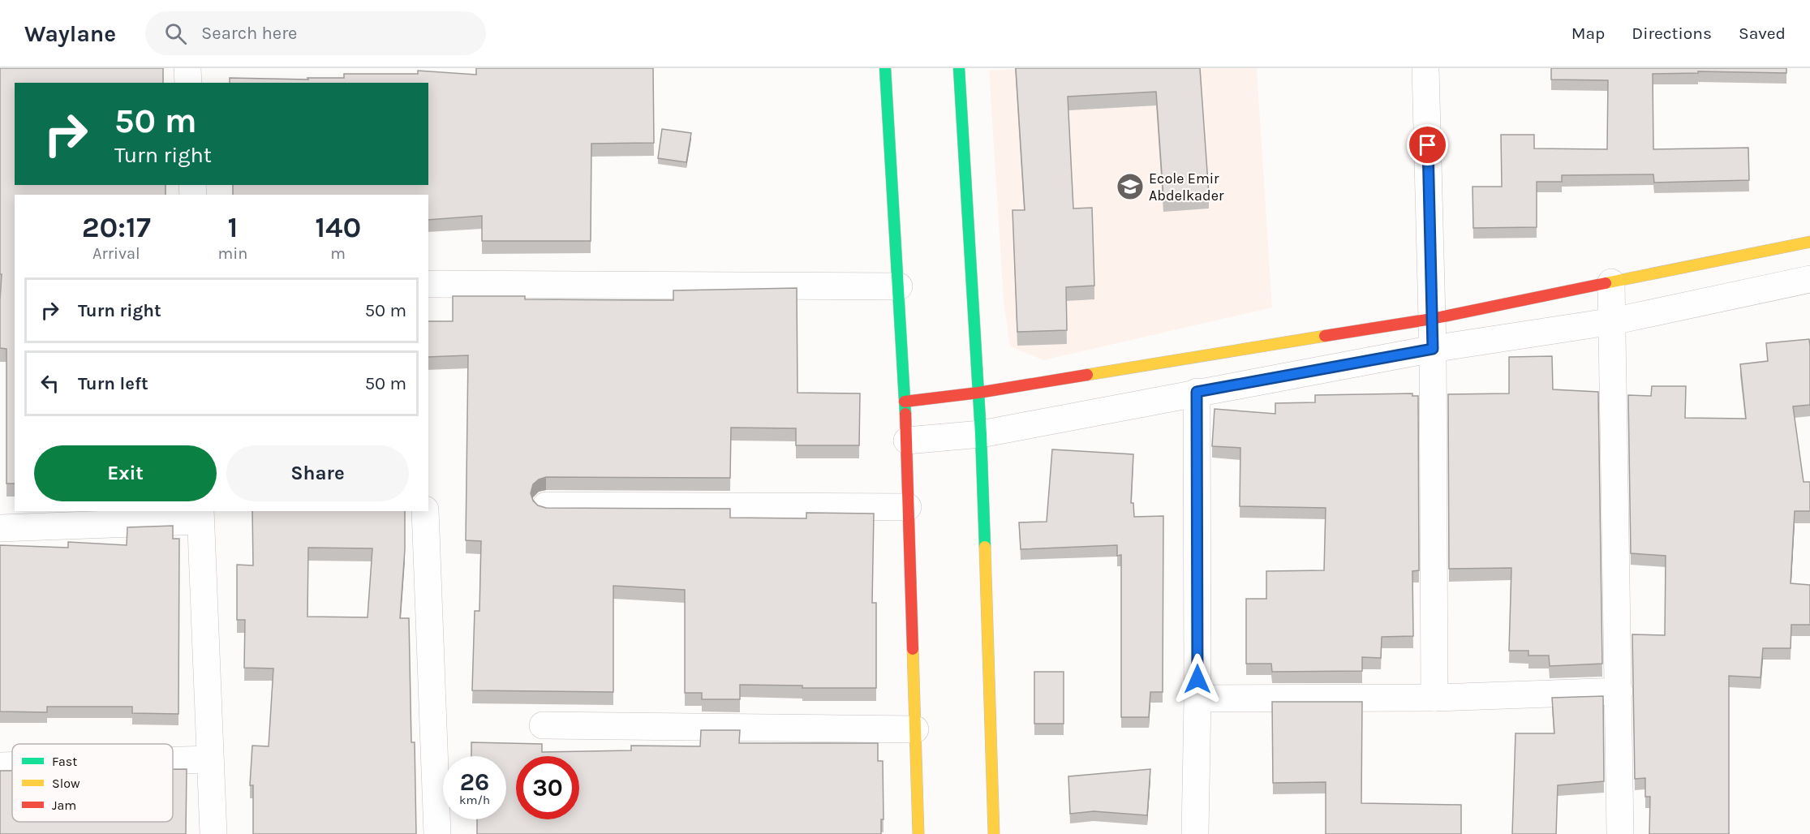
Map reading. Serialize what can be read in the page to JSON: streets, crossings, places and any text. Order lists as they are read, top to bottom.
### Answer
{
  "places": {
    "school or university": ["Ecole Emir Abdelkader"]
  },
  "legend": ["Fast", "Slow", "Jam"],
  "page": {
    "header": "Waylane",
    "search": "Search here",
    "nav": ["Map", "Directions", "Saved"],
    "turn": ["50 m", "Turn right"],
    "eta": [
      "20:17",
      "Arrival",
      "1",
      "min",
      "140",
      "m"
    ],
    "list": [
      {
        "name": "Turn right",
        "value": "50 m"
      },
      {
        "name": "Turn left",
        "value": "50 m"
      }
    ],
    "buttons": ["Exit", "Share"],
    "speed": "26 km/h",
    "limit": "30"
  }
}
